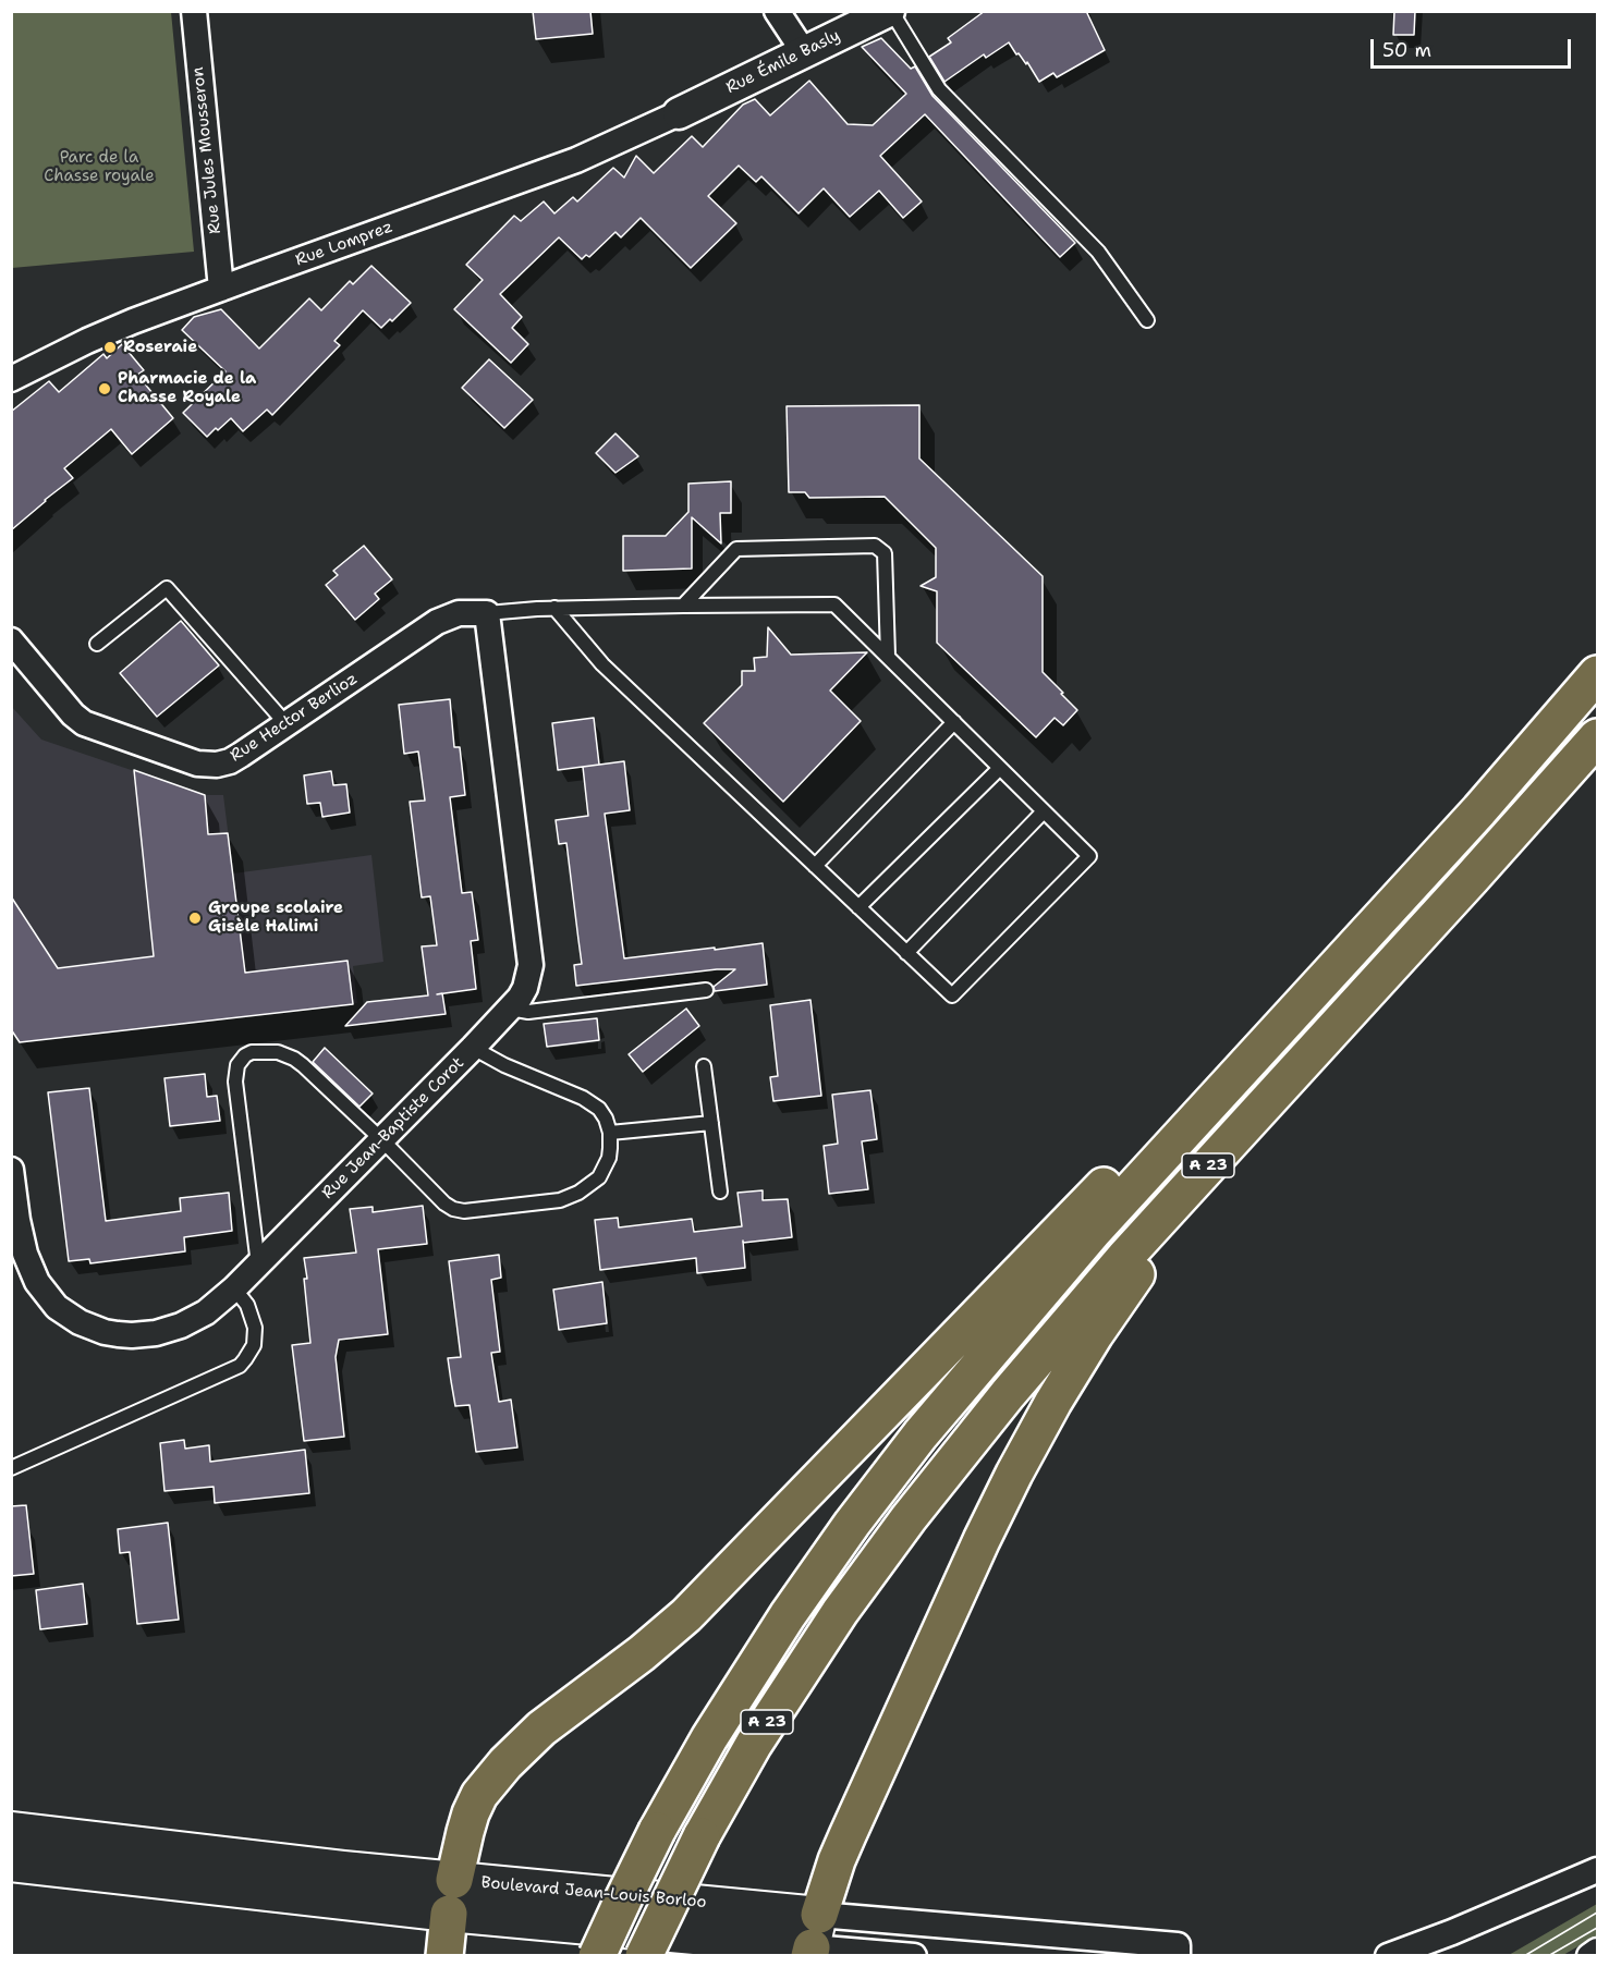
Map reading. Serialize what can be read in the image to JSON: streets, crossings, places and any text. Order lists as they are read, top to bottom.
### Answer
{
  "streets": {
    "highway": ["A 23"],
    "main road": ["Boulevard Jean-Louis Borloo"],
    "street": [
      "Rue Émile Basly",
      "Rue Jules Mousseron",
      "Rue Lomprez",
      "Rue Hector Berlioz",
      "Rue Jean-Baptiste Corot"
    ]
  },
  "crossings": [
    ["Rue Émile Basly", "Rue Lomprez"],
    ["Rue Jules Mousseron", "Rue Lomprez"],
    ["Rue Hector Berlioz", "Rue Jean-Baptiste Corot"]
  ],
  "parks": ["Parc de la Chasse royale"],
  "places": ["Roseraie", "Pharmacie de la Chasse Royale", "Groupe scolaire Gisèle Halimi"],
  "scale_bar": "50 m"
}
